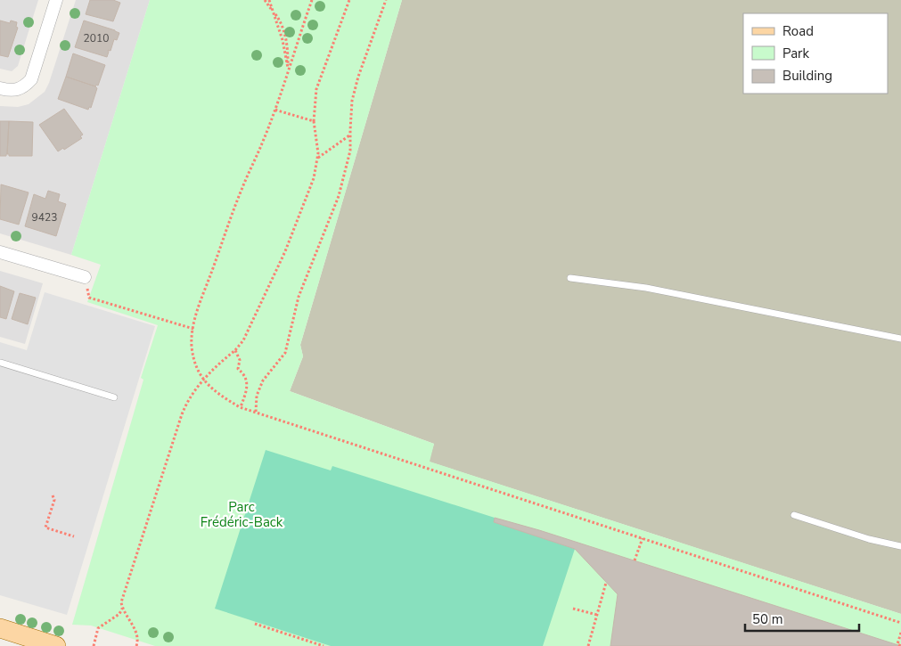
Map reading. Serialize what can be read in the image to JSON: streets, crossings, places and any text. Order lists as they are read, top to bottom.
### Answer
{
  "parks": ["Parc Frédéric-Back"],
  "house_numbers": ["2010", "9423"],
  "legend": ["Road", "Park", "Building"],
  "scale_bar": "50 m"
}
